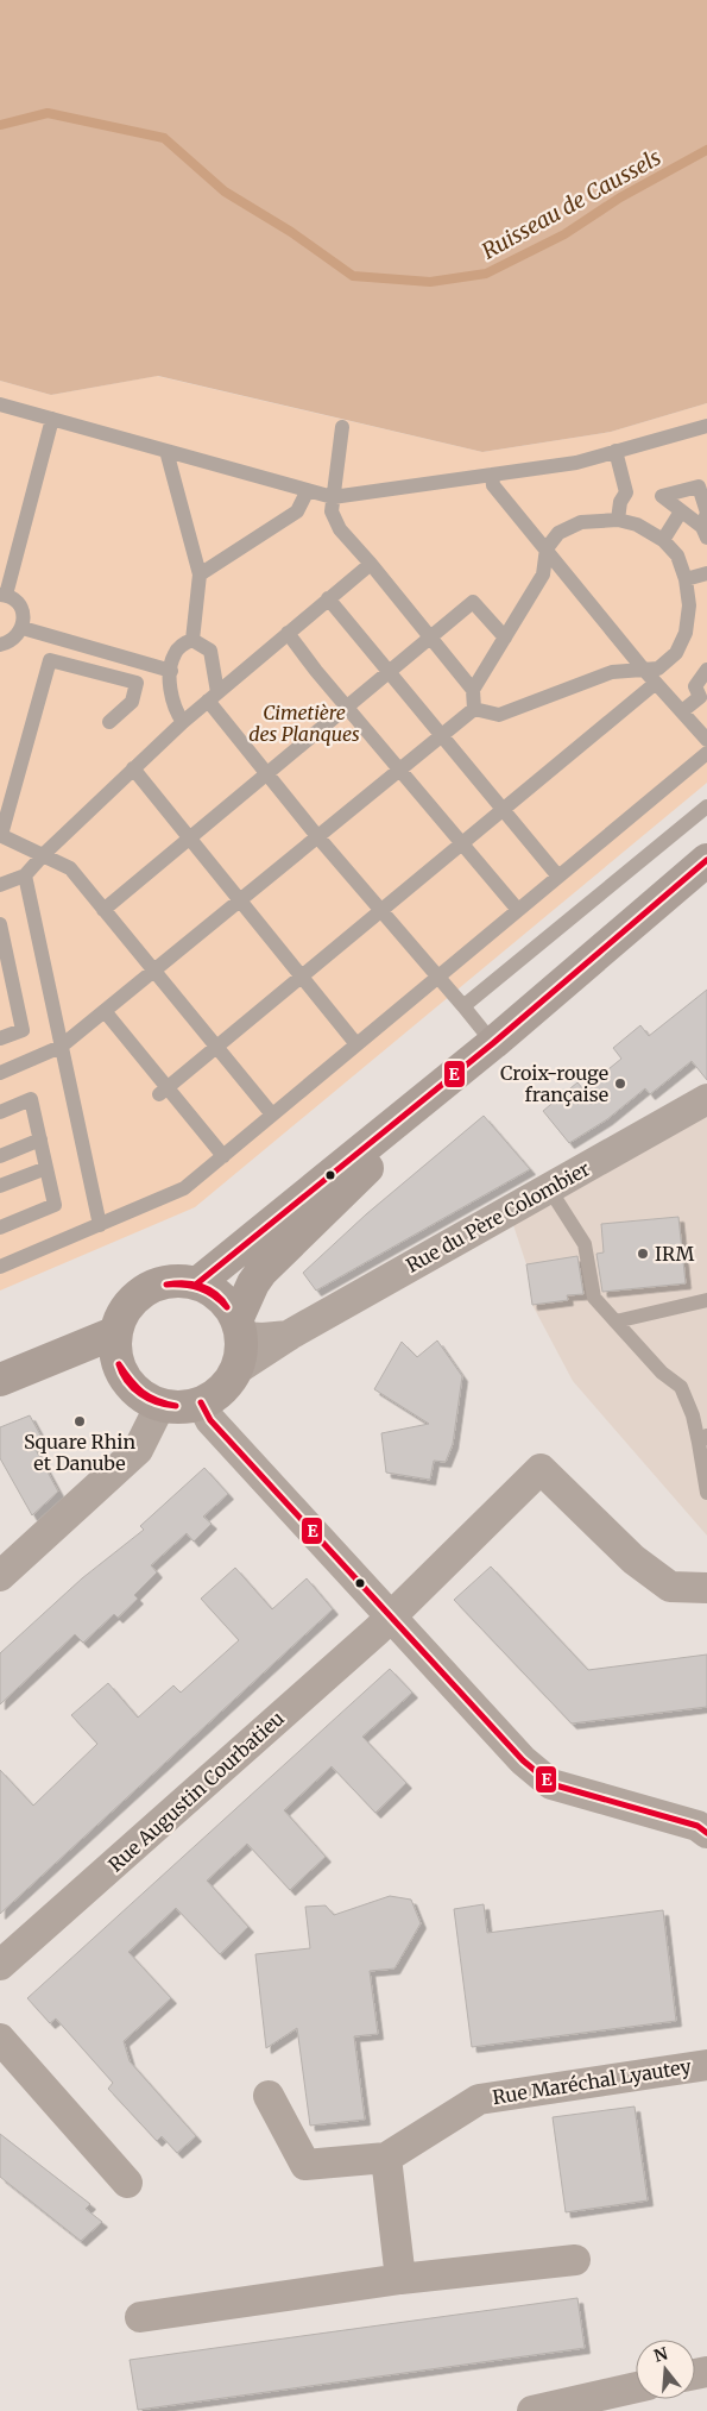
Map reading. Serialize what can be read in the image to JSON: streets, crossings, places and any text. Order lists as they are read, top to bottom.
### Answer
{
  "streets": {
    "street": ["Rue du Père Colombier", "Rue Augustin Courbatieu", "Rue Maréchal Lyautey"]
  },
  "water": ["Ruisseau de Caussels"],
  "parks": ["Cimetière des Planques"],
  "places": ["Croix-rouge française", "IRM", "Square Rhin et Danube"],
  "lines": ["transit line E"],
  "north": "top"
}
